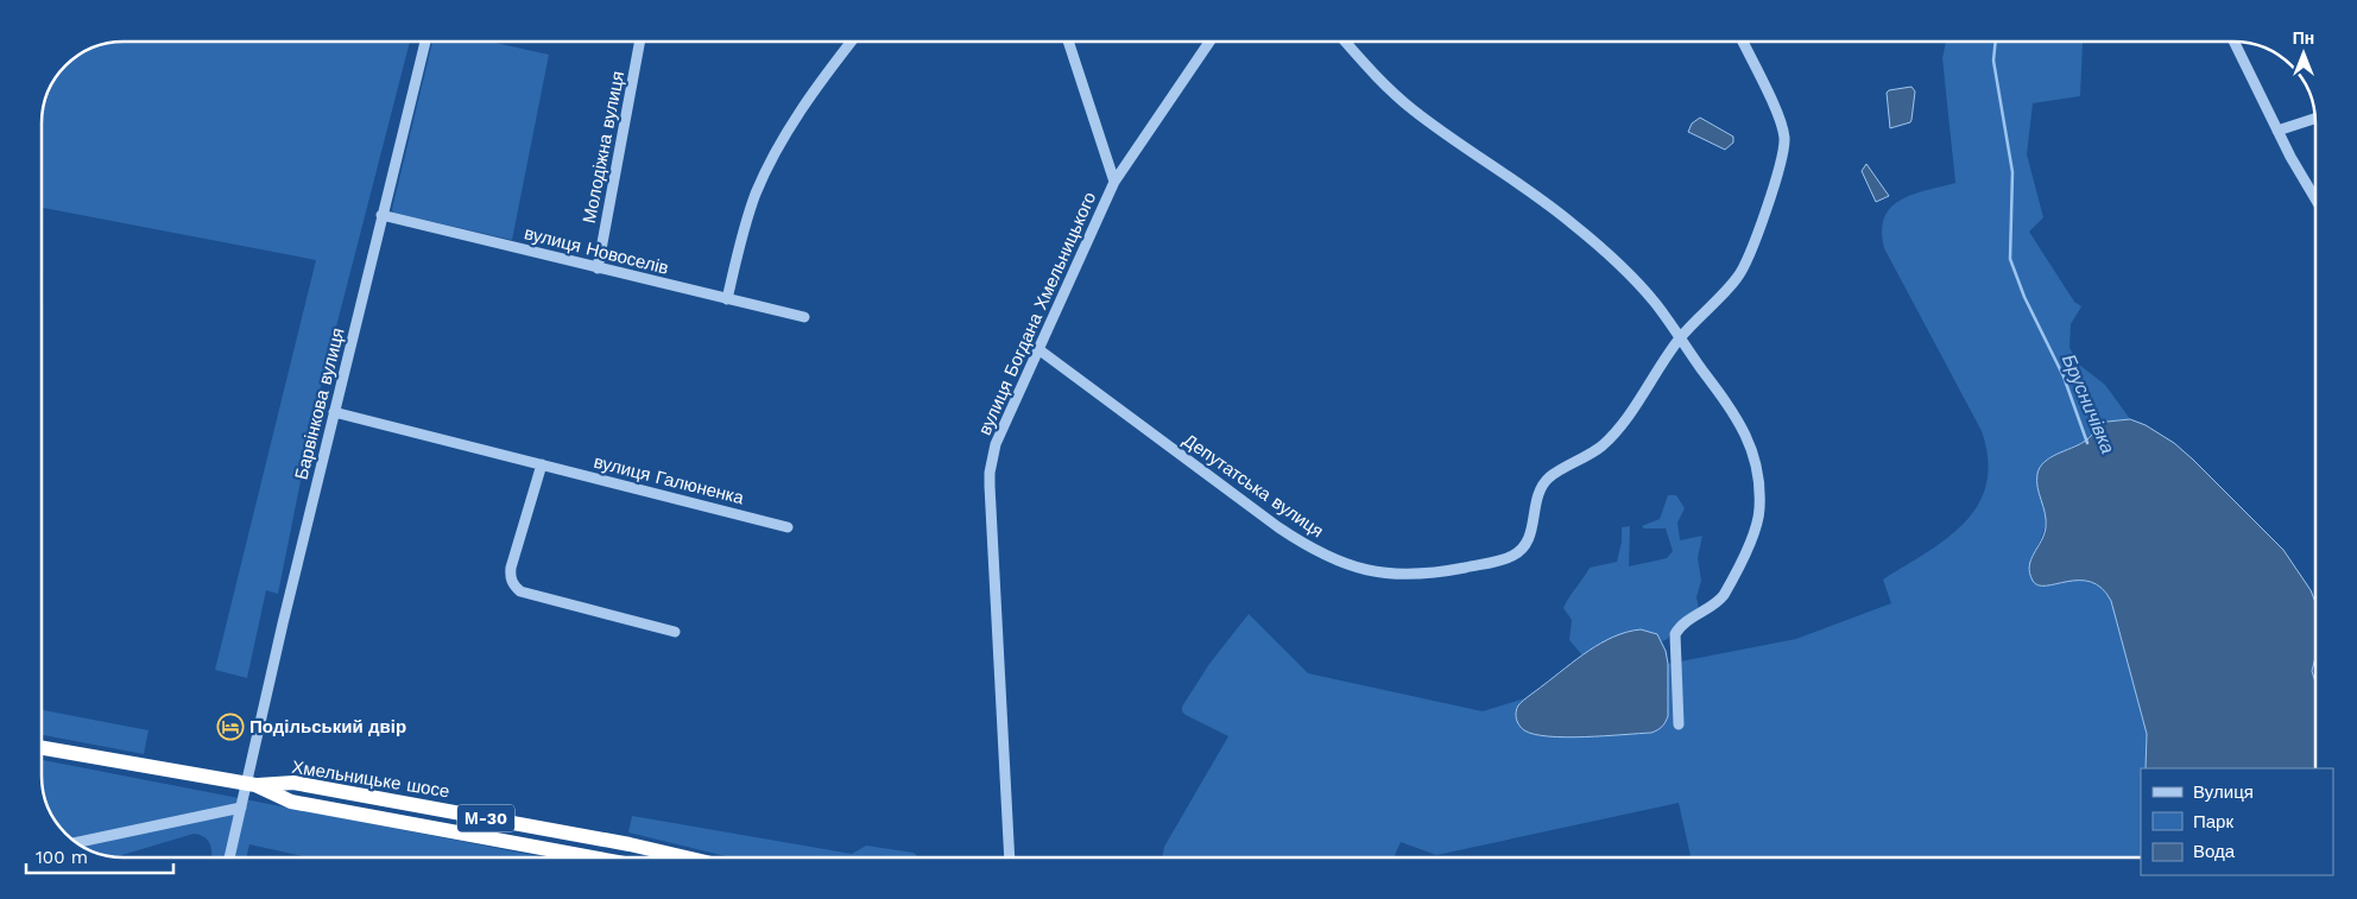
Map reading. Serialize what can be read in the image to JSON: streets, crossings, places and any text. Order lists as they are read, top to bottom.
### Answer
{
  "streets": {
    "highway": ["Хмельницьке шосе", "М-30"],
    "street": [
      "Молодіжна вулиця",
      "вулиця Новоселів",
      "вулиця Богдана Хмельницького",
      "Барвінкова вулиця",
      "вулиця Галюненка",
      "Депутатська вулиця"
    ]
  },
  "crossings": [
    ["Молодіжна вулиця", "вулиця Новоселів"],
    ["вулиця Новоселів", "Барвінкова вулиця"],
    ["вулиця Богдана Хмельницького", "Депутатська вулиця"],
    ["Барвінкова вулиця", "вулиця Галюненка"],
    ["Барвінкова вулиця", "Хмельницьке шосе"],
    ["Барвінкова вулиця", "М-30"],
    ["Хмельницьке шосе", "М-30"]
  ],
  "water": ["Брусничівка"],
  "places": {
    "hotel": ["Подільський двір"]
  },
  "legend": ["Вулиця", "Парк", "Вода"],
  "scale_bar": "100 m",
  "north": "top"
}
